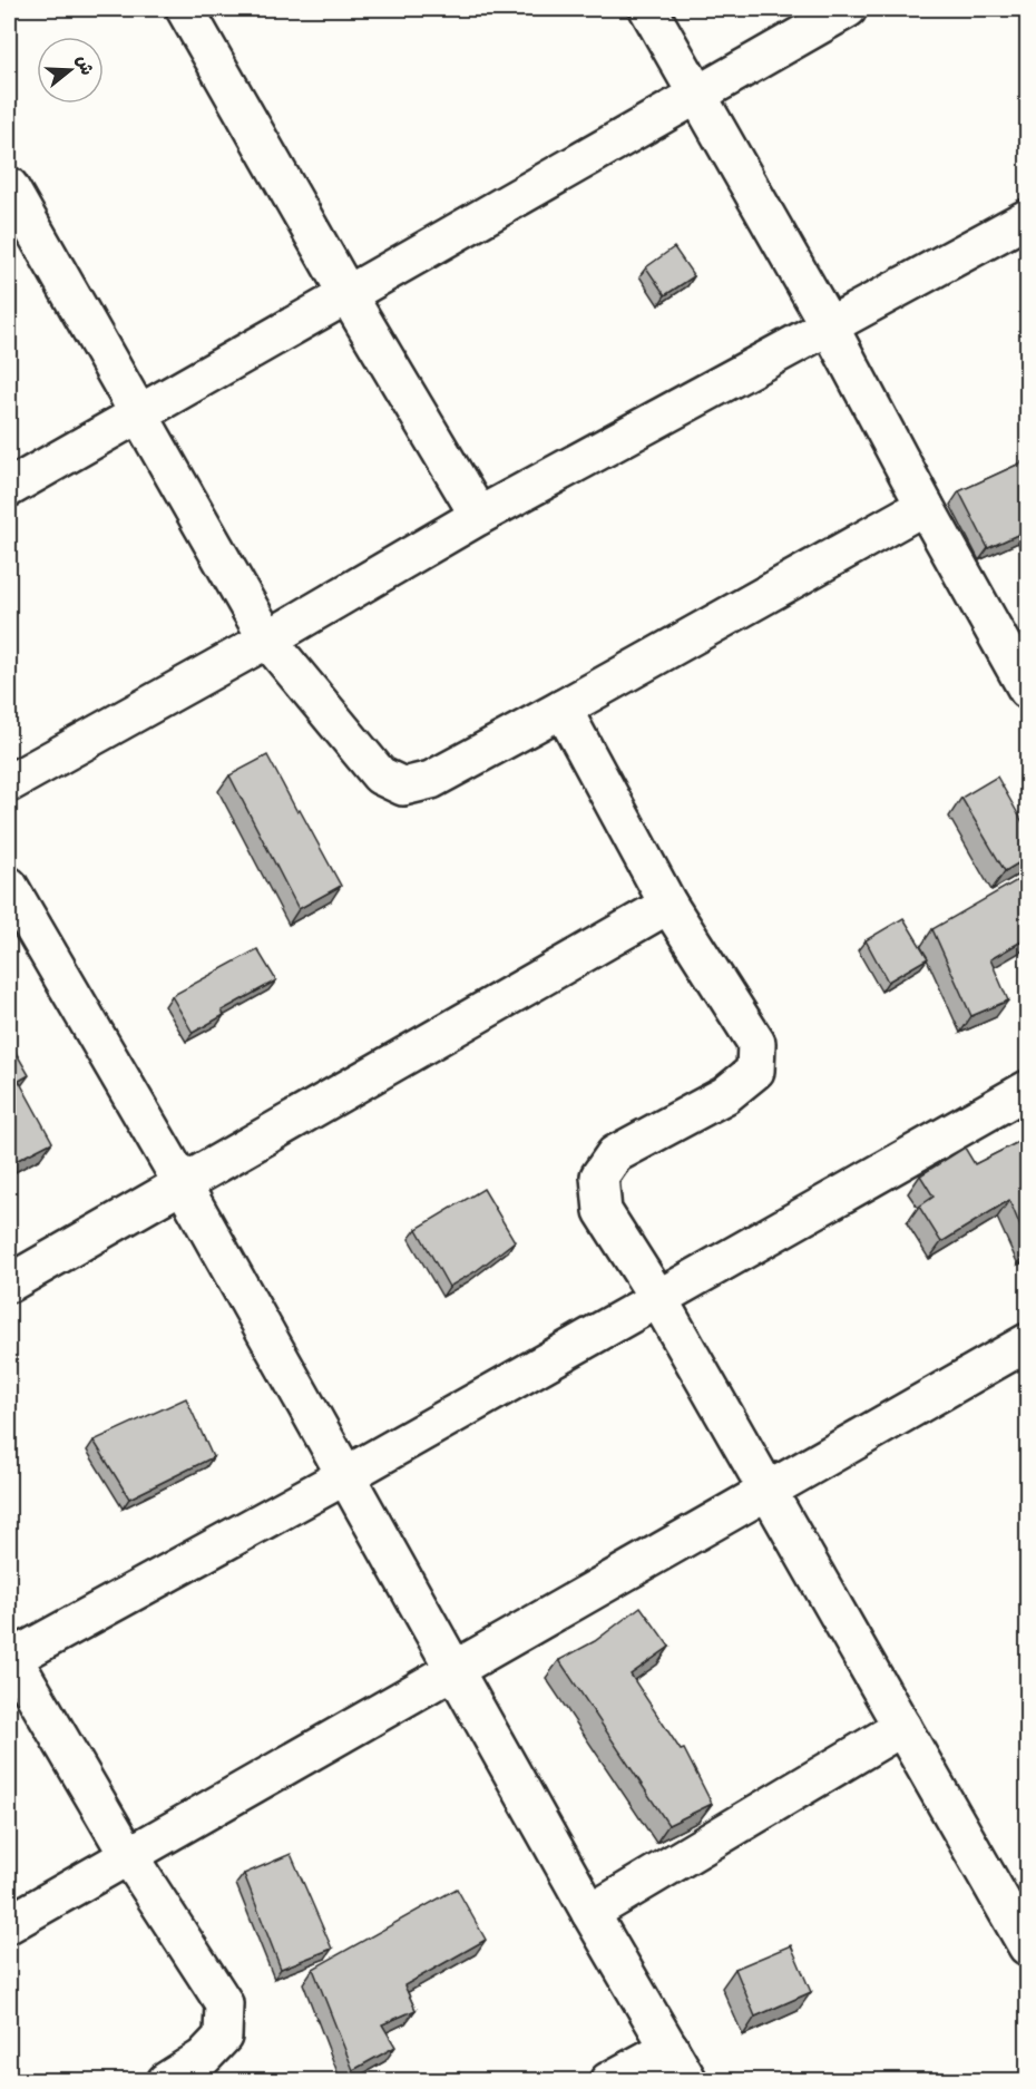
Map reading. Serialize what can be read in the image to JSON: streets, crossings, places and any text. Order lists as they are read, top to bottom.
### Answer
{
  "north": "right"
}
